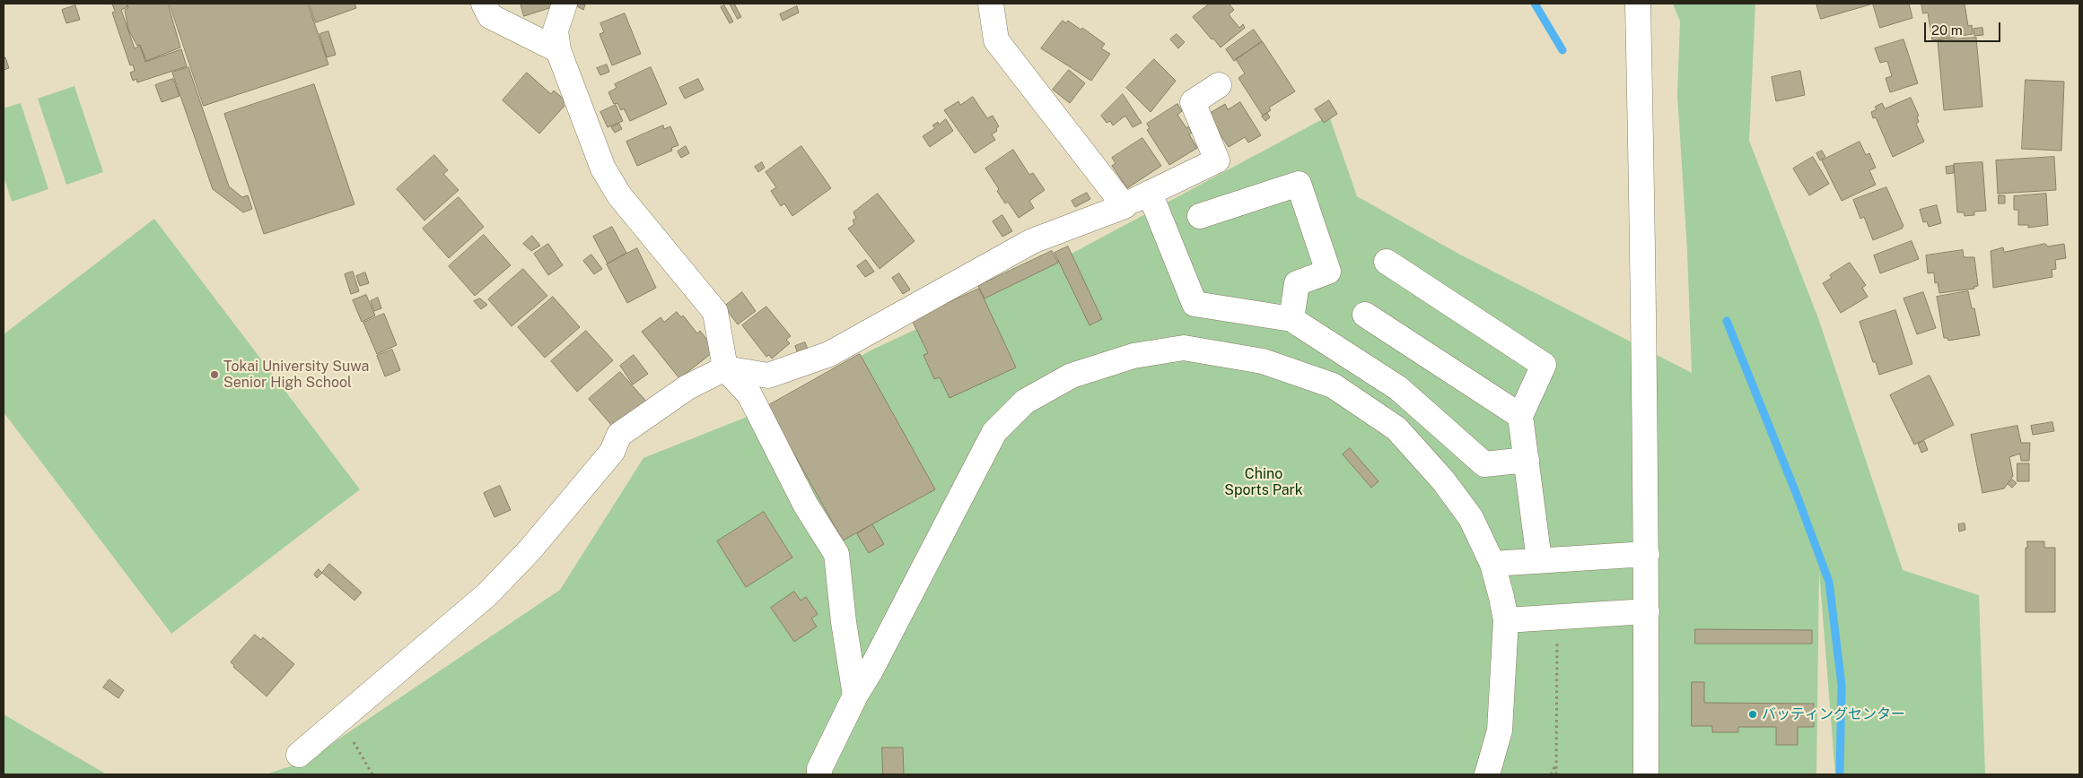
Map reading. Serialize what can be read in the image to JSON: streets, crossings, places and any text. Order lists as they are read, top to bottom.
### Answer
{
  "parks": ["Chino Sports Park"],
  "places": ["Tokai University Suwa Senior High School", "バッティングセンター"],
  "scale_bar": "20 m"
}
